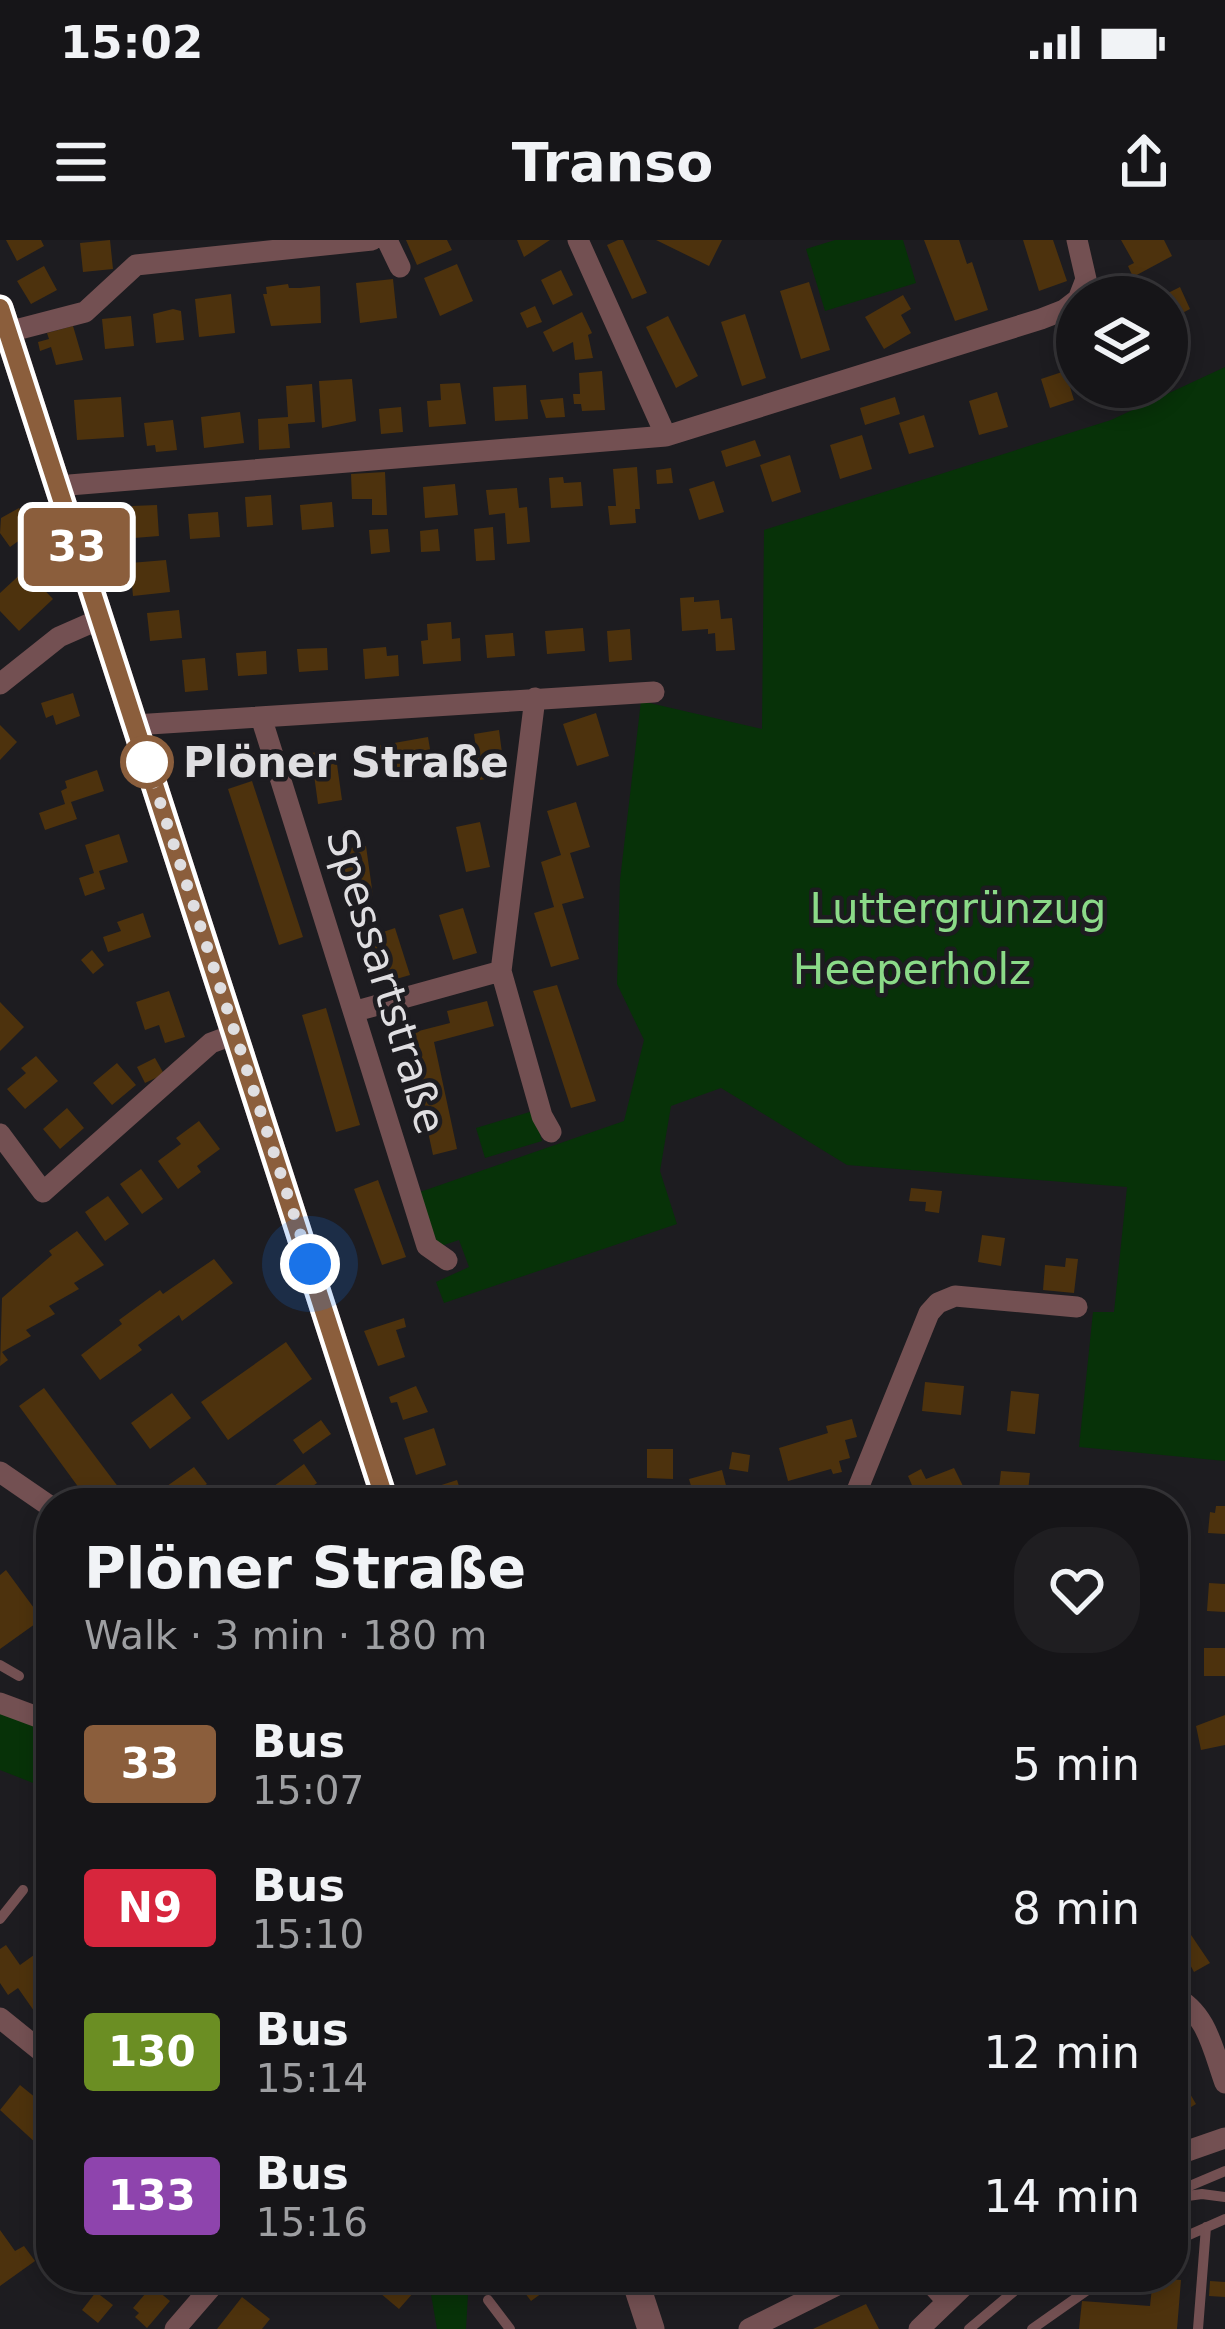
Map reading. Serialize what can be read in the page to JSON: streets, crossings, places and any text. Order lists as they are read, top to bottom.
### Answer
{
  "streets": {
    "street": ["Spessartstraße"]
  },
  "parks": ["Luttergrünzug", "Heeperholz"],
  "places": ["Plöner Straße"],
  "lines": ["bus line 33"],
  "page": {
    "status": "15:02",
    "header": "Transo",
    "on_map": "33",
    "heading": ["Plöner Straße", "Walk · 3 min · 180 m"],
    "list": [
      {
        "mark": "33",
        "name": "Bus",
        "note": "15:07",
        "value": "5 min"
      },
      {
        "mark": "N9",
        "name": "Bus",
        "note": "15:10",
        "value": "8 min"
      },
      {
        "mark": "130",
        "name": "Bus",
        "note": "15:14",
        "value": "12 min"
      },
      {
        "mark": "133",
        "name": "Bus",
        "note": "15:16",
        "value": "14 min"
      }
    ]
  }
}
